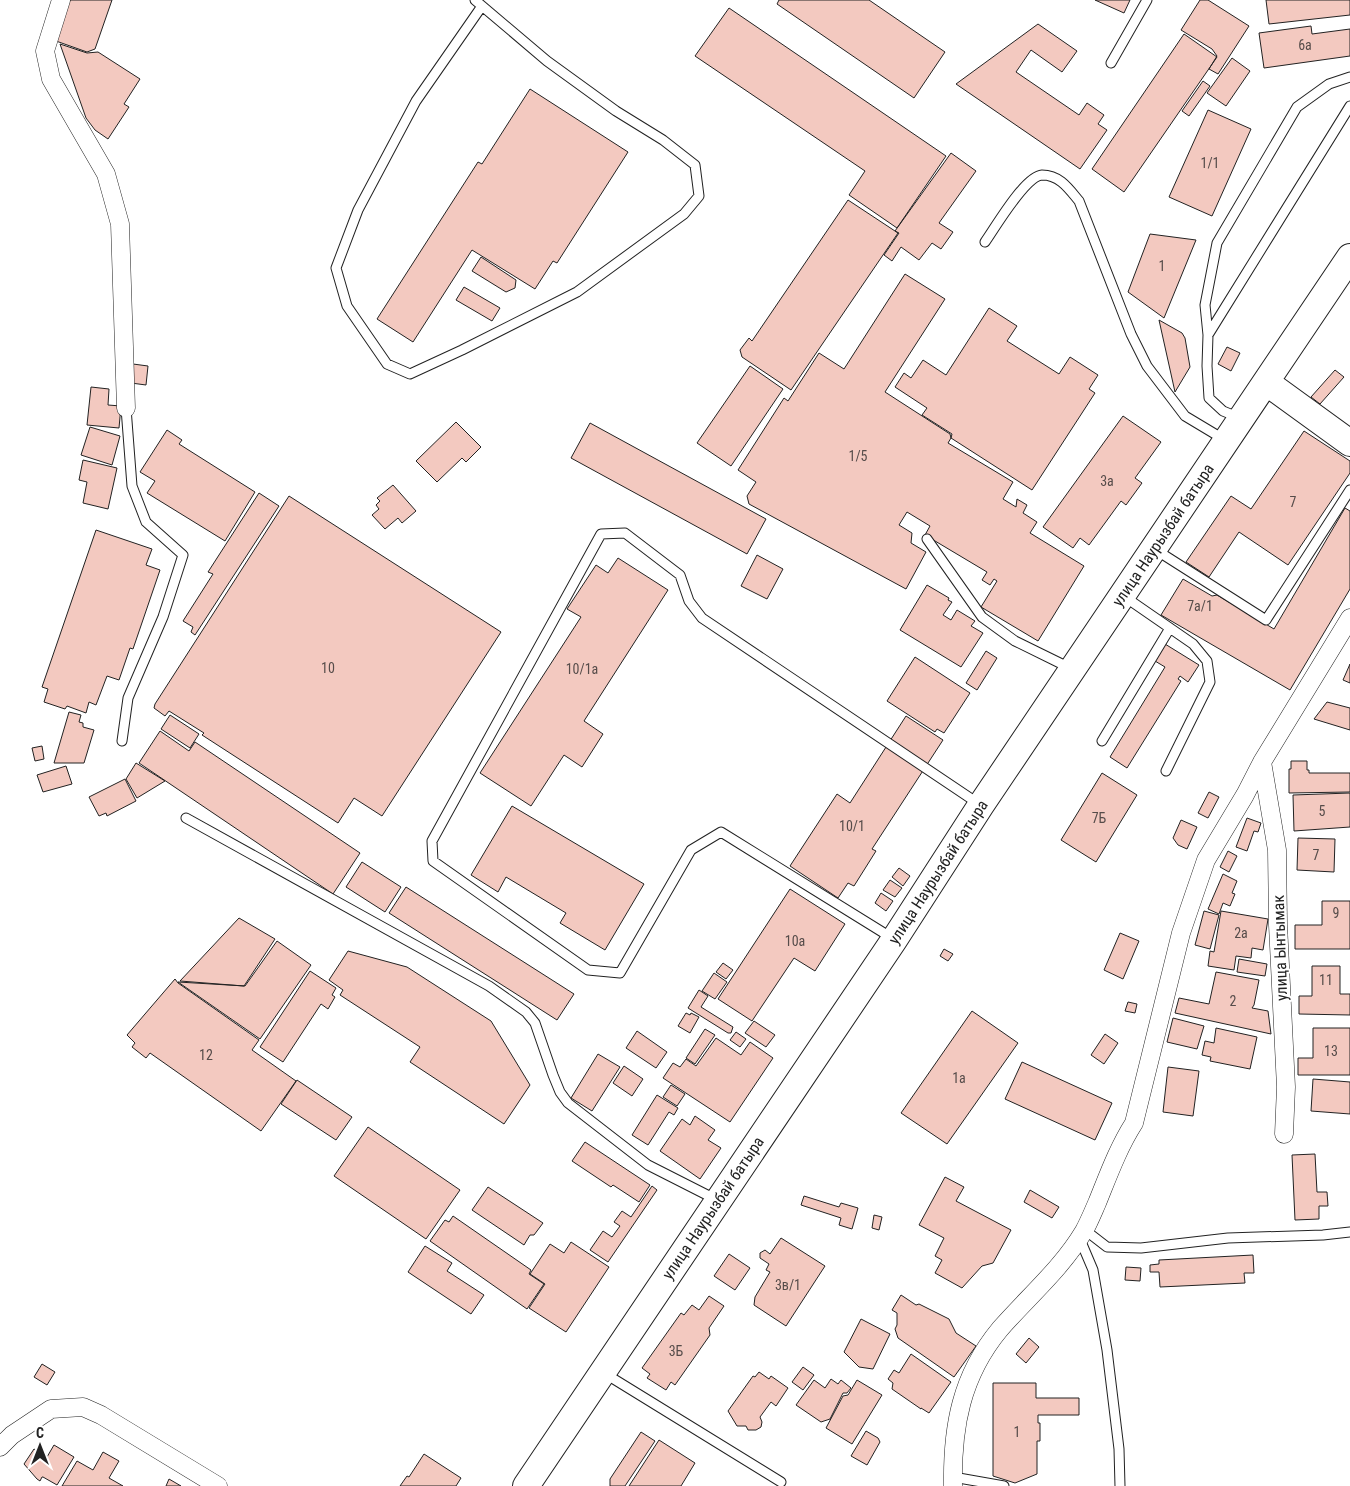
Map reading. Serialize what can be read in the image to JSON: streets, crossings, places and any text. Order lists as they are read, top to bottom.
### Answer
{
  "streets": {
    "main road": ["улица Наурызбай батыра"],
    "street": ["улица Ынтымак"]
  },
  "house_numbers": [
    "6а",
    "1/1",
    "1",
    "1/5",
    "3а",
    "7",
    "7а/1",
    "10",
    "10/1а",
    "5",
    "7Б",
    "10/1",
    "7",
    "9",
    "2а",
    "10а",
    "11",
    "2",
    "13",
    "12",
    "1а",
    "3в/1",
    "3Б",
    "1"
  ],
  "north": "top"
}
